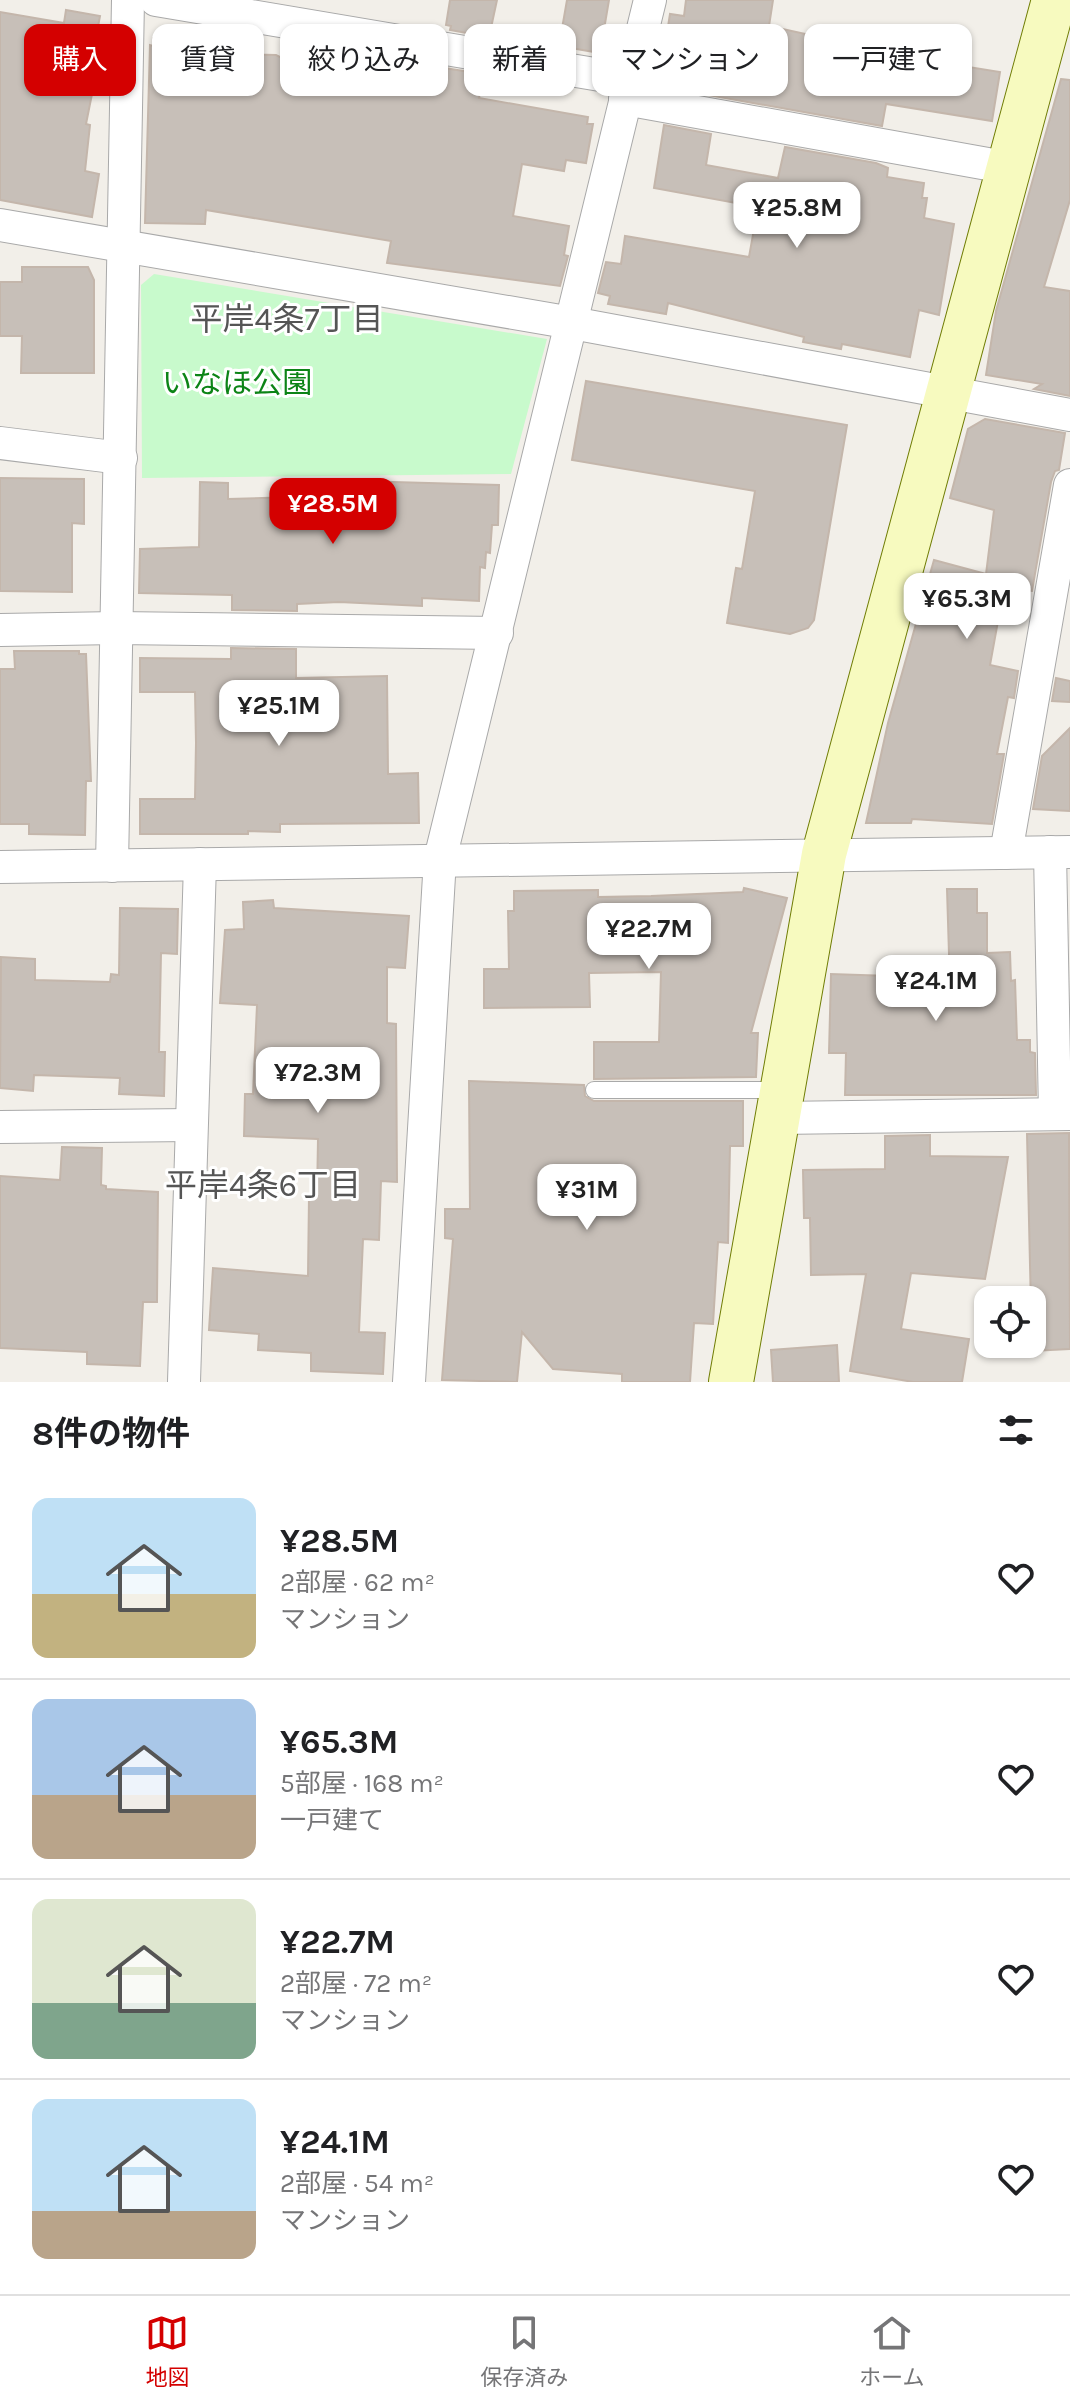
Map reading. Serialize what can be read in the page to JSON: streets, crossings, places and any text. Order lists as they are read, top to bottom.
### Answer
{
  "districts": ["平岸4条7丁目", "平岸4条6丁目"],
  "parks": ["いなほ公園"],
  "page": {
    "chip": [
      "購入",
      "賃貸",
      "絞り込み",
      "新着",
      "マンション",
      "一戸建て"
    ],
    "price": [
      "¥25.8M",
      "¥28.5M",
      "¥65.3M",
      "¥25.1M",
      "¥22.7M",
      "¥24.1M",
      "¥72.3M",
      "¥31M"
    ],
    "heading": "8件の物件",
    "list": [
      {
        "name": "¥28.5M",
        "note": "2部屋 · 62 m² · マンション"
      },
      {
        "name": "¥65.3M",
        "note": "5部屋 · 168 m² · 一戸建て"
      },
      {
        "name": "¥22.7M",
        "note": "2部屋 · 72 m² · マンション"
      },
      {
        "name": "¥24.1M",
        "note": "2部屋 · 54 m² · マンション"
      }
    ],
    "tabs": ["地図", "保存済み", "ホーム"]
  }
}
